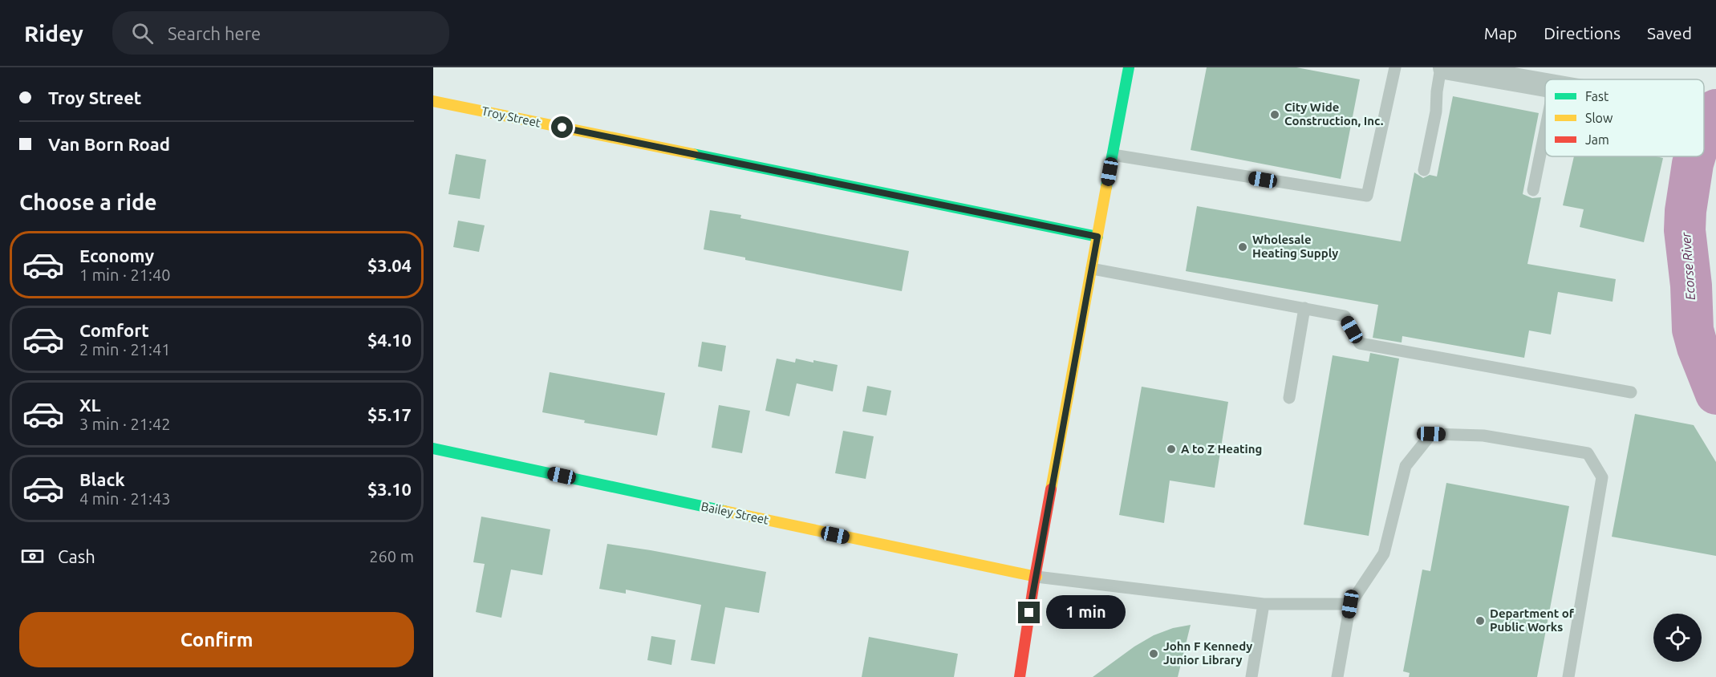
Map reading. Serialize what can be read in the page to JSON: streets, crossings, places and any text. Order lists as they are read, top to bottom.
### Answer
{
  "streets": {
    "street": ["Troy Street", "Bailey Street"]
  },
  "water": ["Ecorse River"],
  "places": [
    "City Wide Construction, Inc.",
    "Wholesale Heating Supply",
    "A to Z Heating",
    "Department of Public Works",
    "John F Kennedy Junior Library"
  ],
  "legend": ["Fast", "Slow", "Jam"],
  "page": {
    "header": "Ridey",
    "search": "Search here",
    "nav": ["Map", "Directions", "Saved"],
    "banner": ["Troy Street", "Van Born Road"],
    "heading": "Choose a ride",
    "list": [
      {
        "name": "Economy",
        "note": "1 min · 21:40",
        "value": "$3.04"
      },
      {
        "name": "Comfort",
        "note": "2 min · 21:41",
        "value": "$4.10"
      },
      {
        "name": "XL",
        "note": "3 min · 21:42",
        "value": "$5.17"
      },
      {
        "name": "Black",
        "note": "4 min · 21:43",
        "value": "$3.10"
      }
    ],
    "pay": ["Cash", "260 m"],
    "bubble": "1 min",
    "buttons": "Confirm"
  }
}
